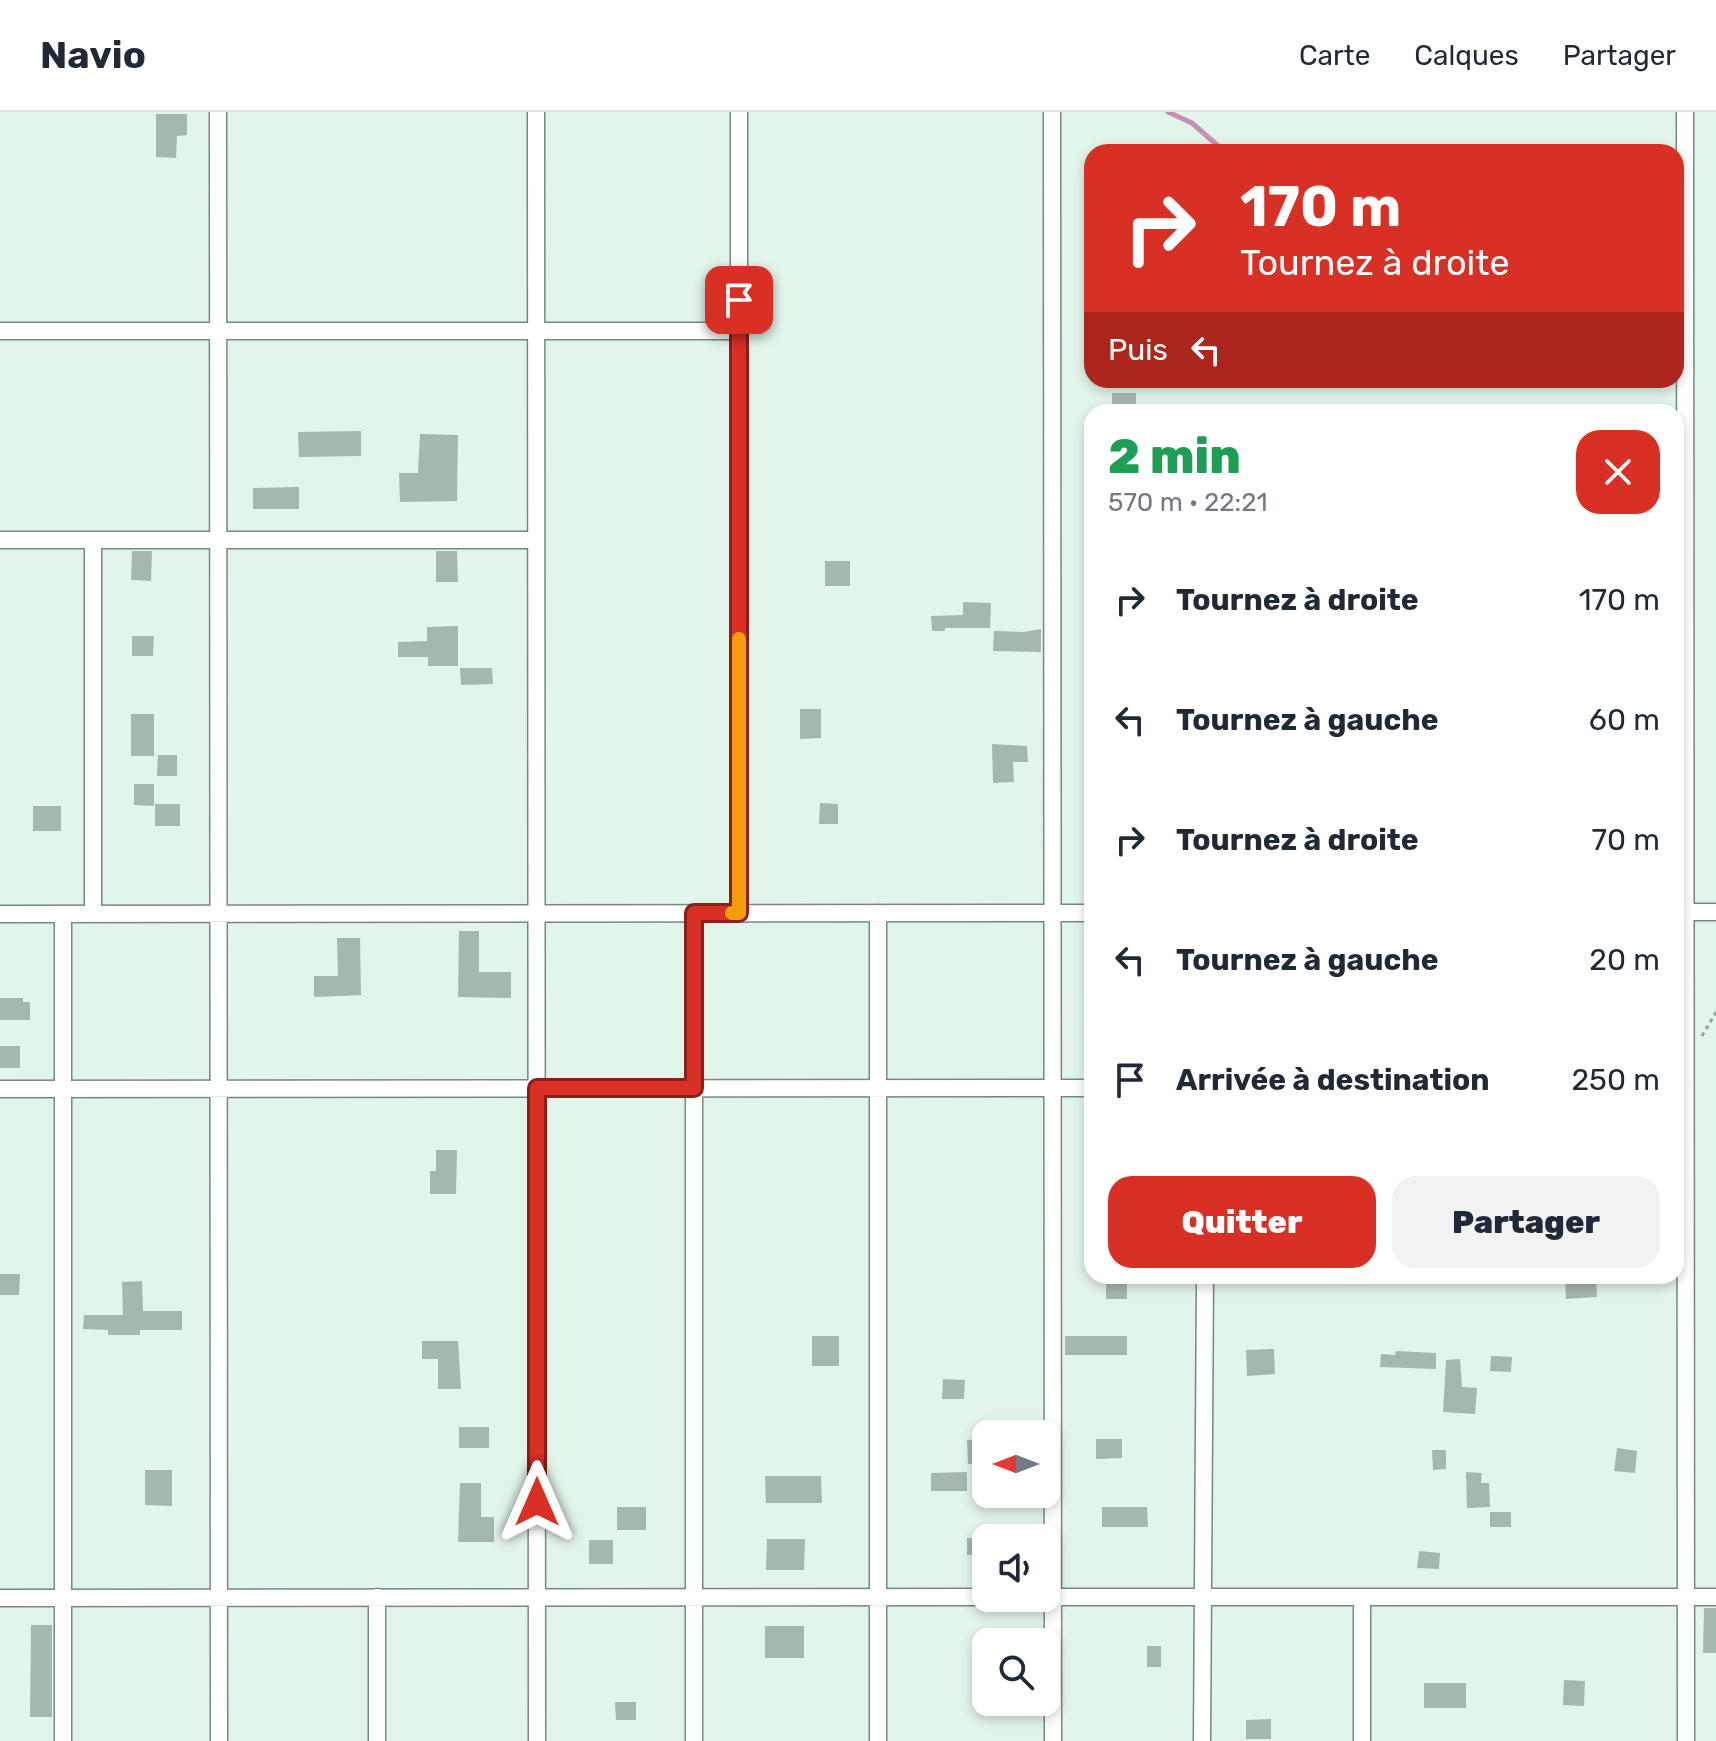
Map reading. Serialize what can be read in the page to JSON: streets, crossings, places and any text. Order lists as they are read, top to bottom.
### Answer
{
  "north": "left",
  "page": {
    "header": "Navio",
    "nav": ["Carte", "Calques", "Partager"],
    "turn": ["170 m", "Tournez à droite"],
    "then": "Puis",
    "heading": ["2 min", "570 m · 22:21"],
    "list": [
      {
        "name": "Tournez à droite",
        "value": "170 m"
      },
      {
        "name": "Tournez à gauche",
        "value": "60 m"
      },
      {
        "name": "Tournez à droite",
        "value": "70 m"
      },
      {
        "name": "Tournez à gauche",
        "value": "20 m"
      },
      {
        "name": "Arrivée à destination",
        "value": "250 m"
      }
    ],
    "buttons": ["Quitter", "Partager"]
  }
}
